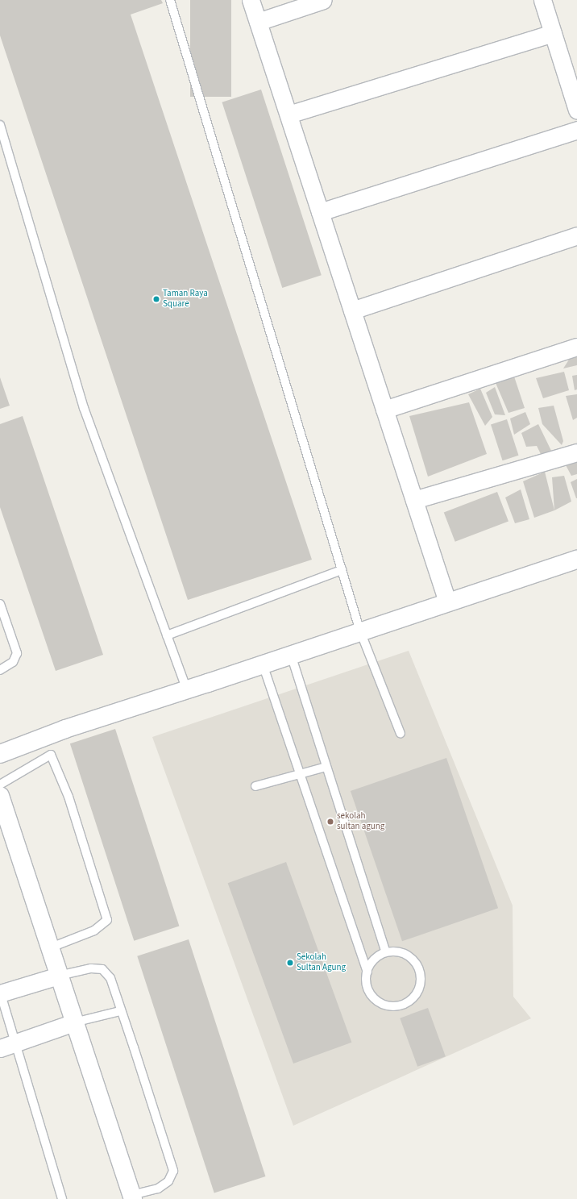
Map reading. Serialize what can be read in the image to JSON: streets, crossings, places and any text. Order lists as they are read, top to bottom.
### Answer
{
  "places": ["Taman Raya Square", "sekolah sultan agung", "Sekolah Sultan Agung"]
}
